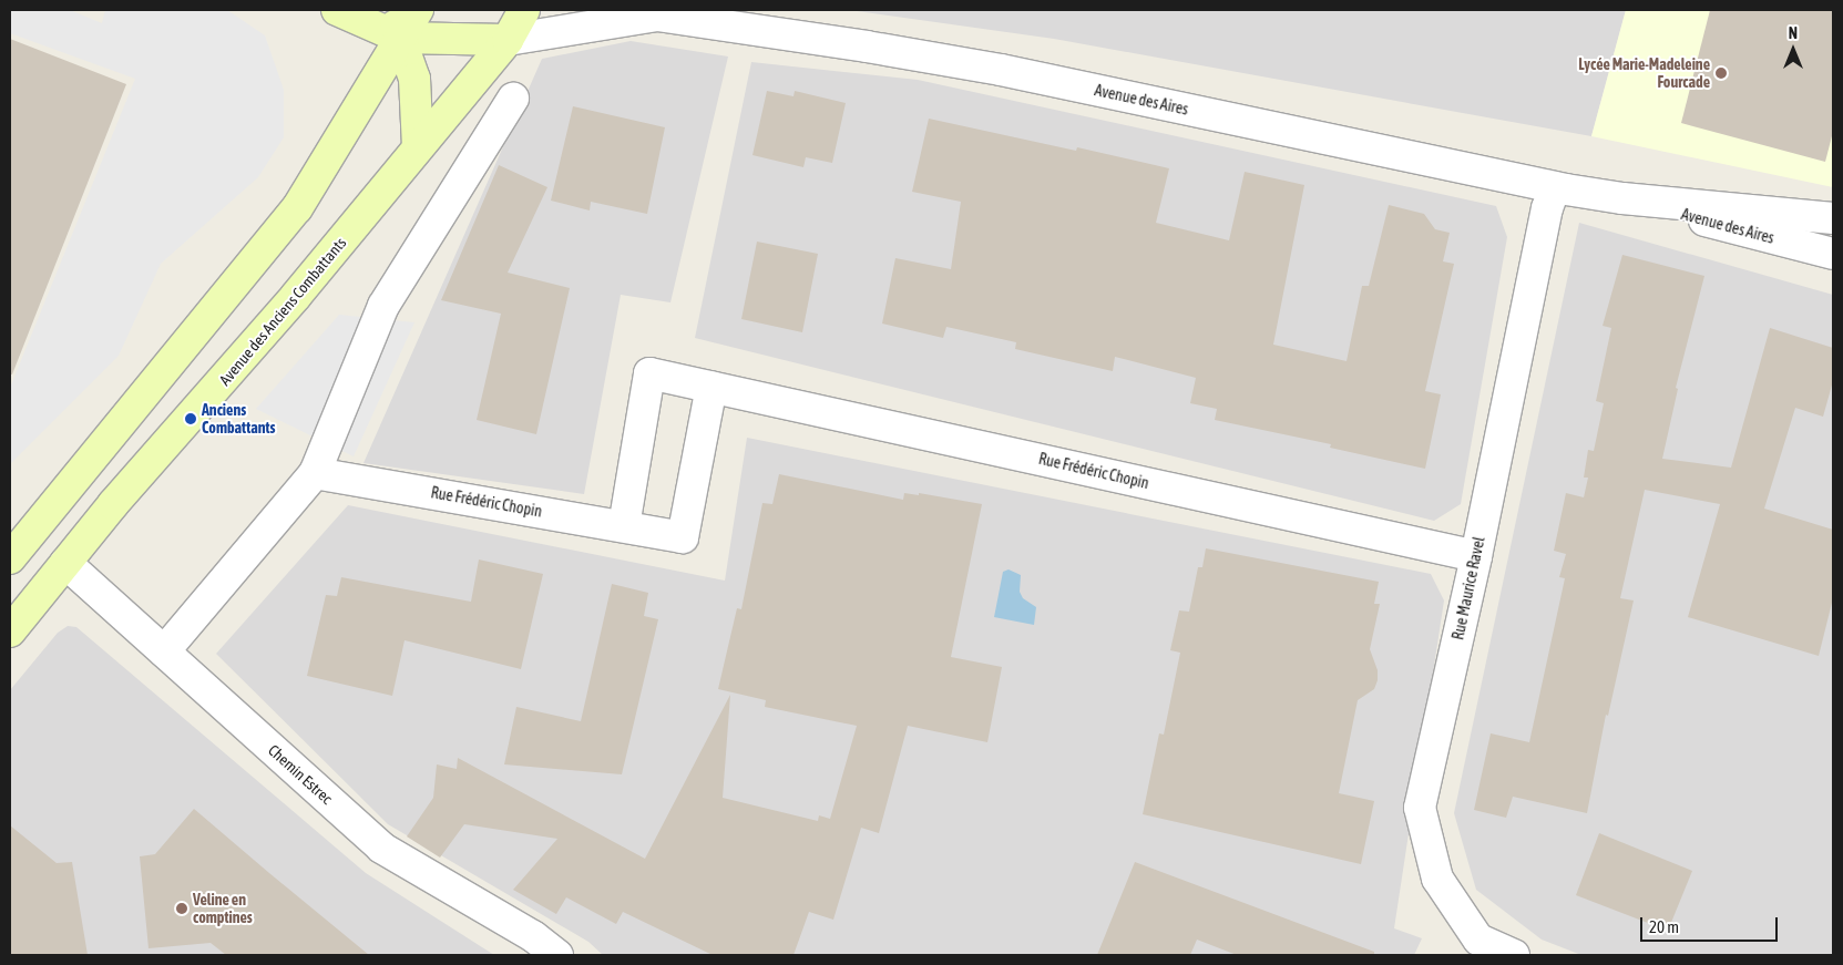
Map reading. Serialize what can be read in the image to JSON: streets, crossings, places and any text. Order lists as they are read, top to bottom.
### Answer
{
  "streets": {
    "main road": ["Avenue des Anciens Combattants"],
    "street": [
      "Avenue des Aires",
      "Rue Frédéric Chopin",
      "Rue Maurice Ravel",
      "Chemin Estrec"
    ]
  },
  "crossings": [
    ["Avenue des Aires", "Avenue des Anciens Combattants"],
    ["Avenue des Aires", "Rue Maurice Ravel"],
    ["Avenue des Anciens Combattants", "Chemin Estrec"],
    ["Rue Frédéric Chopin", "Rue Maurice Ravel"]
  ],
  "places": ["Lycée Marie-Madeleine Fourcade", "Anciens Combattants", "Veline en comptines"],
  "scale_bar": "20 m",
  "north": "top"
}
